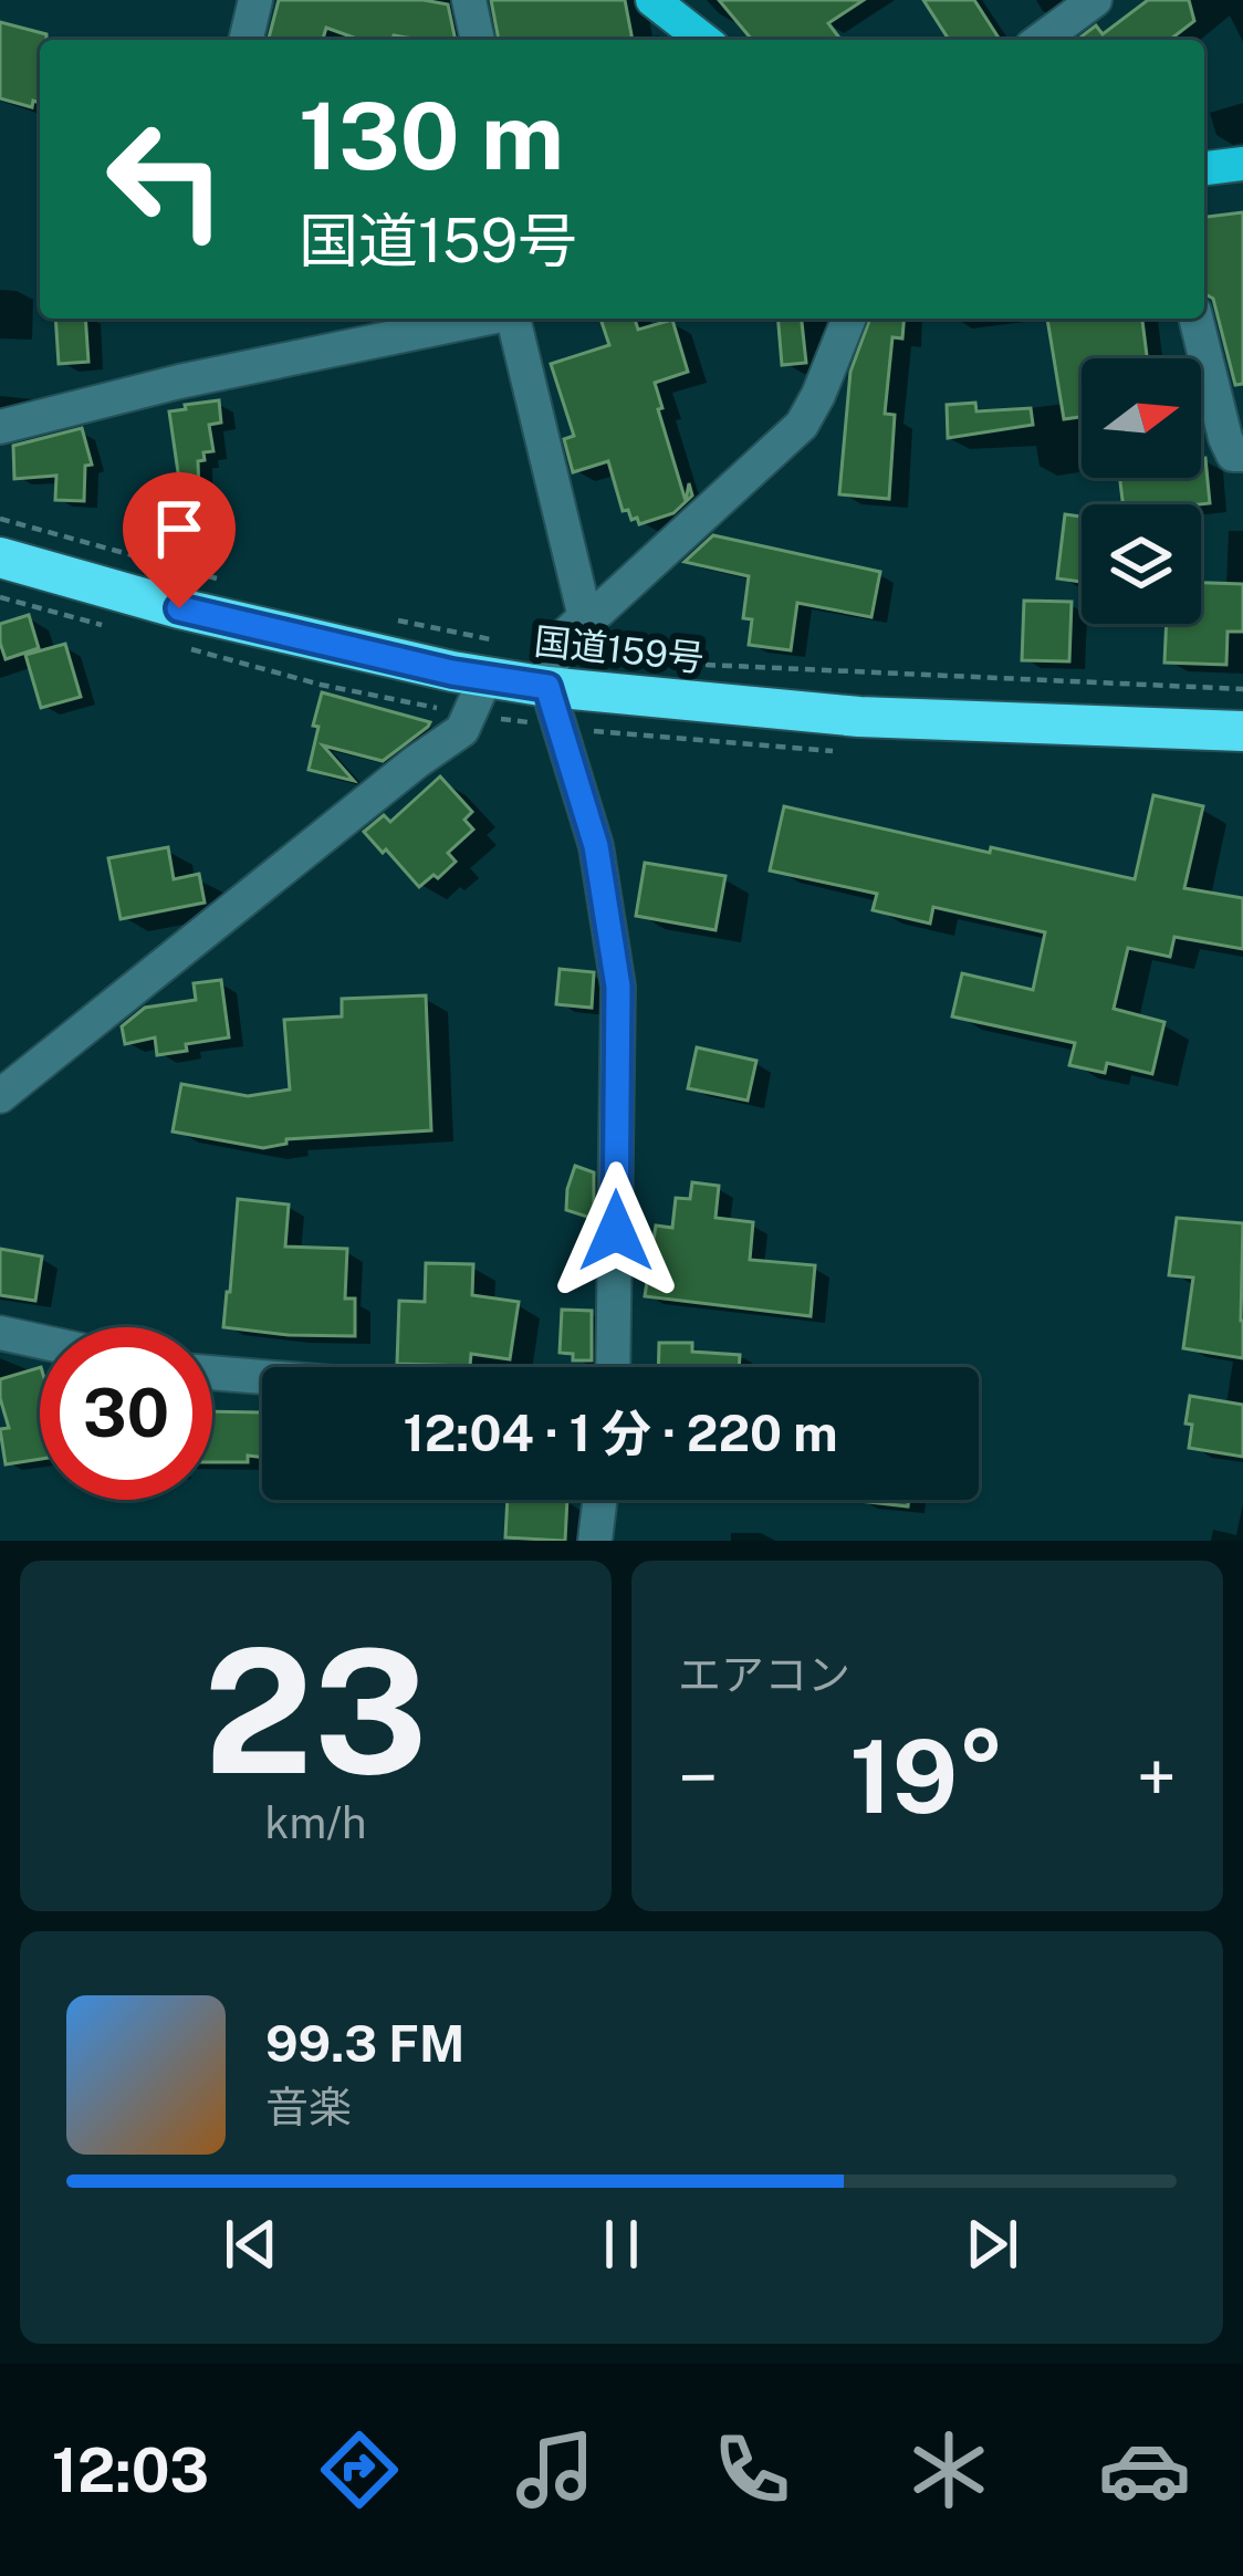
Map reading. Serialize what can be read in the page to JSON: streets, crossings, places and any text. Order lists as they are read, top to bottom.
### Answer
{
  "streets": {
    "highway": ["国道159号"]
  },
  "north": "right",
  "page": {
    "turn": ["130 m", "国道159号"],
    "limit": "30",
    "trip": "12:04 · 1 分 · 220 m",
    "tile": [
      ["23", "km/h"],
      "エアコン"
    ],
    "heat": ["−", "19°", "+"],
    "song": ["99.3 FM", "音楽"],
    "tabs": "12:03"
  }
}
